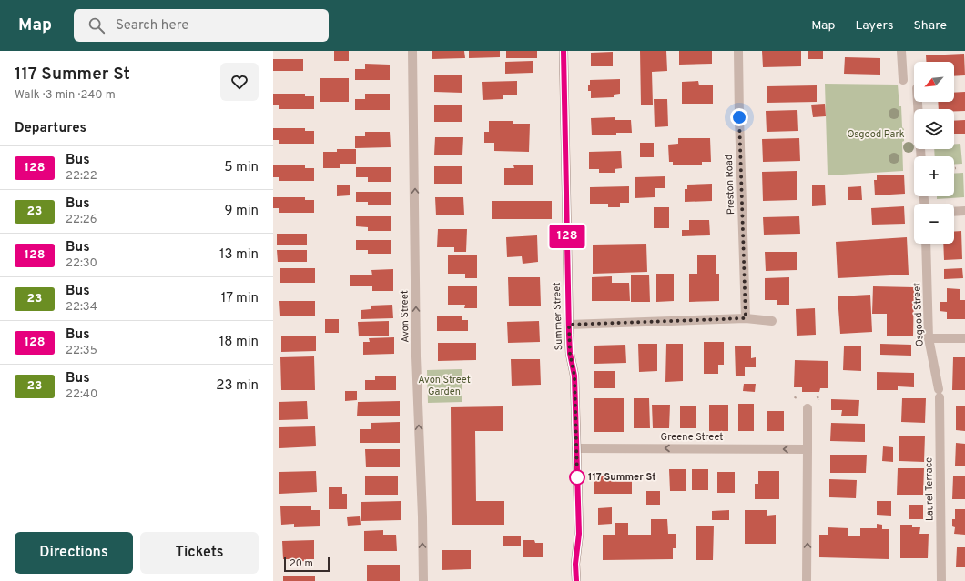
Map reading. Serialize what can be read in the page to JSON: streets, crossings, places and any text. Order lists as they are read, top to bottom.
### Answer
{
  "streets": {
    "main road": ["Summer Street"],
    "street": [
      "Preston Road",
      "Osgood Street",
      "Avon Street",
      "Greene Street",
      "Laurel Terrace"
    ]
  },
  "crossings": [
    ["Osgood Street", "Laurel Terrace"],
    ["Summer Street", "Greene Street"]
  ],
  "one_way": ["Avon Street", "Greene Street"],
  "parks": ["Osgood Park", "Avon Street Garden"],
  "places": ["117 Summer St"],
  "lines": ["bus line 128"],
  "scale_bar": "20 m",
  "north": "bottom left",
  "page": {
    "header": "Map",
    "search": "Search here",
    "nav": ["Map", "Layers", "Share"],
    "heading": [
      ["117 Summer St", "Walk · 3 min · 240 m"],
      "Departures"
    ],
    "on_map": "128",
    "map_buttons": ["+", "−"],
    "list": [
      {
        "mark": "128",
        "name": "Bus",
        "note": "22:22",
        "value": "5 min"
      },
      {
        "mark": "23",
        "name": "Bus",
        "note": "22:26",
        "value": "9 min"
      },
      {
        "mark": "128",
        "name": "Bus",
        "note": "22:30",
        "value": "13 min"
      },
      {
        "mark": "23",
        "name": "Bus",
        "note": "22:34",
        "value": "17 min"
      },
      {
        "mark": "128",
        "name": "Bus",
        "note": "22:35",
        "value": "18 min"
      },
      {
        "mark": "23",
        "name": "Bus",
        "note": "22:40",
        "value": "23 min"
      }
    ],
    "buttons": ["Directions", "Tickets"],
    "scale": "20 m"
  }
}
